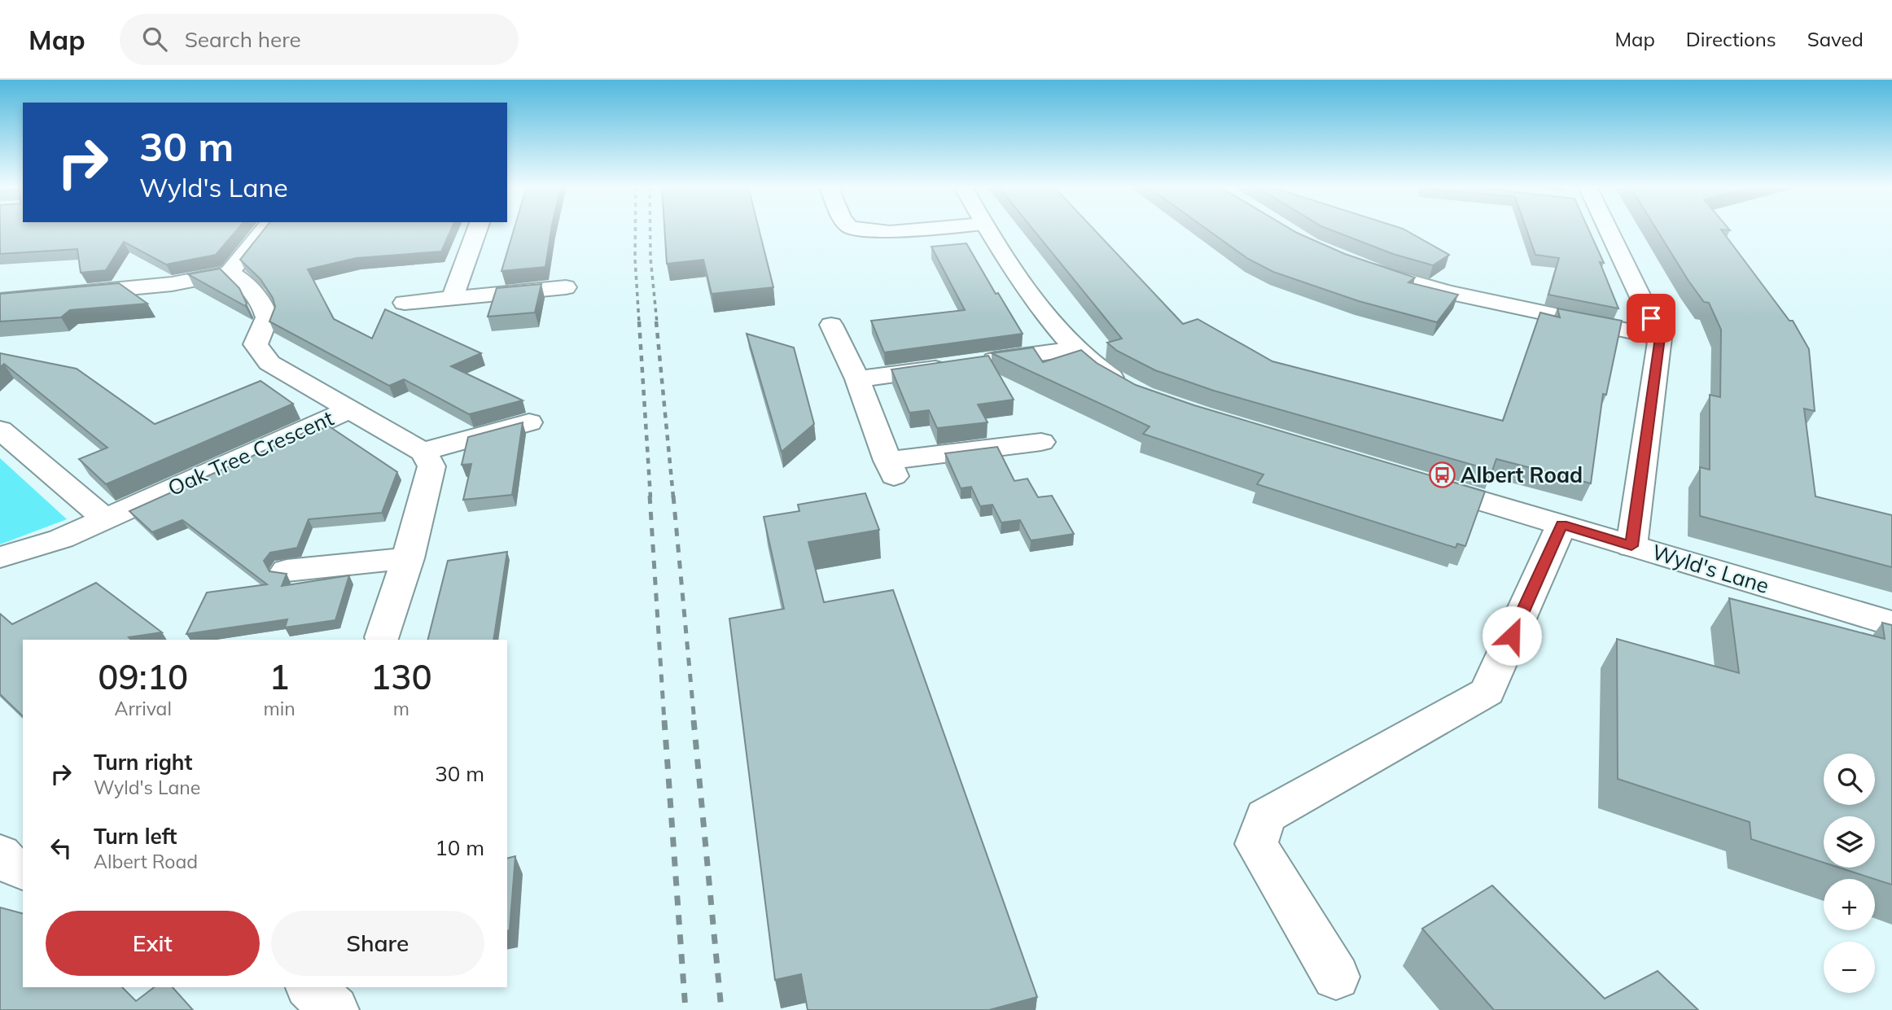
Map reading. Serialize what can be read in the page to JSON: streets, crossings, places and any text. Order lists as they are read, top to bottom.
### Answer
{
  "streets": {
    "street": ["Oak Tree Crescent", "Wyld's Lane"]
  },
  "places": {
    "bus stop": ["Albert Road"]
  },
  "page": {
    "header": "Map",
    "search": "Search here",
    "nav": ["Map", "Directions", "Saved"],
    "turn": ["30 m", "Wyld's Lane"],
    "eta": [
      "09:10",
      "Arrival",
      "1",
      "min",
      "130",
      "m"
    ],
    "list": [
      {
        "name": "Turn right",
        "note": "Wyld's Lane",
        "value": "30 m"
      },
      {
        "name": "Turn left",
        "note": "Albert Road",
        "value": "10 m"
      }
    ],
    "map_buttons": ["+", "−"],
    "buttons": ["Exit", "Share"]
  }
}
